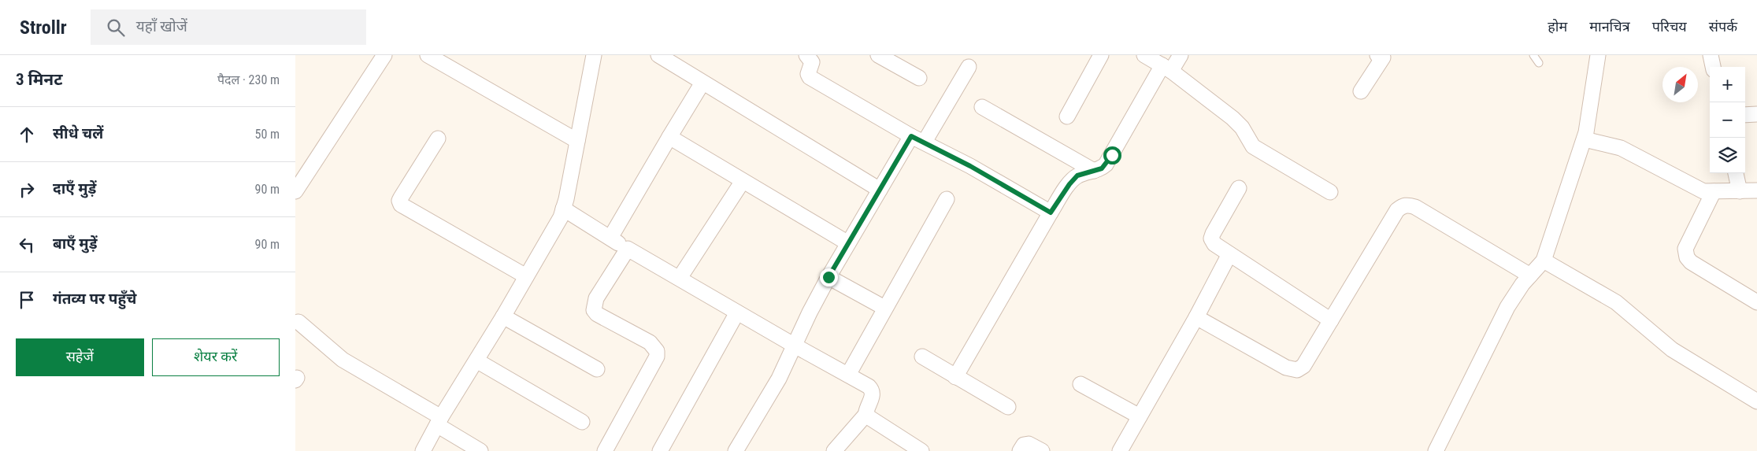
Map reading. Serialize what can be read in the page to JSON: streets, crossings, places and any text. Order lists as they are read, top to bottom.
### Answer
{
  "north": "top right",
  "page": {
    "header": "Strollr",
    "search": "यहाँ खोजें",
    "nav": [
      "होम",
      "मानचित्र",
      "परिचय",
      "संपर्क"
    ],
    "heading": ["3 मिनट", "पैदल · 230 m"],
    "map_buttons": ["+", "−"],
    "list": [
      ["सीधे चलें", "50 m"],
      ["दाएँ मुड़ें", "90 m"],
      ["बाएँ मुड़ें", "90 m"],
      "गंतव्य पर पहुँचे"
    ],
    "buttons": ["सहेजें", "शेयर करें"]
  }
}
